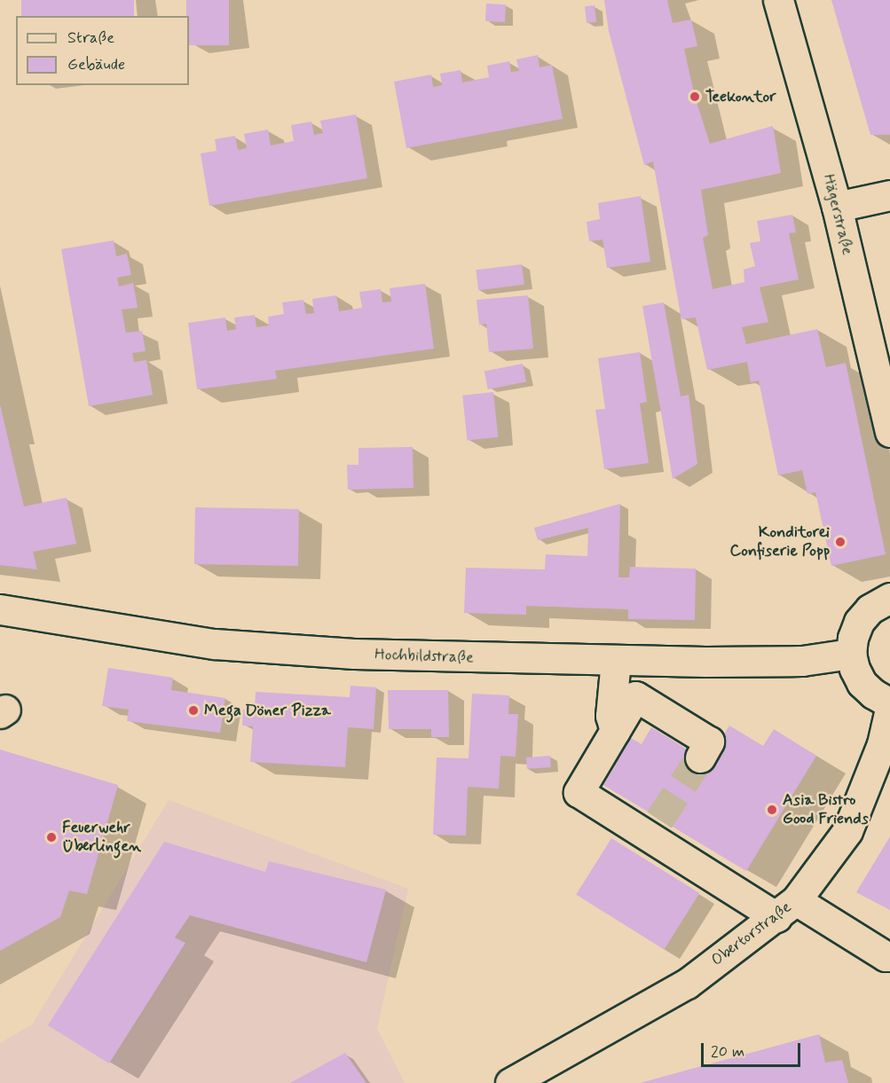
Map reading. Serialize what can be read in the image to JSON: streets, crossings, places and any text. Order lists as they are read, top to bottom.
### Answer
{
  "streets": {
    "street": ["Hägerstraße", "Hochbildstraße", "Obertorstraße"]
  },
  "places": [
    "Teekontor",
    "Konditorei Confiserie Popp",
    "Mega Döner Pizza",
    "Asia Bistro Good Friends",
    "Feuerwehr Überlingen"
  ],
  "legend": ["Straße", "Gebäude"],
  "scale_bar": "20 m"
}
